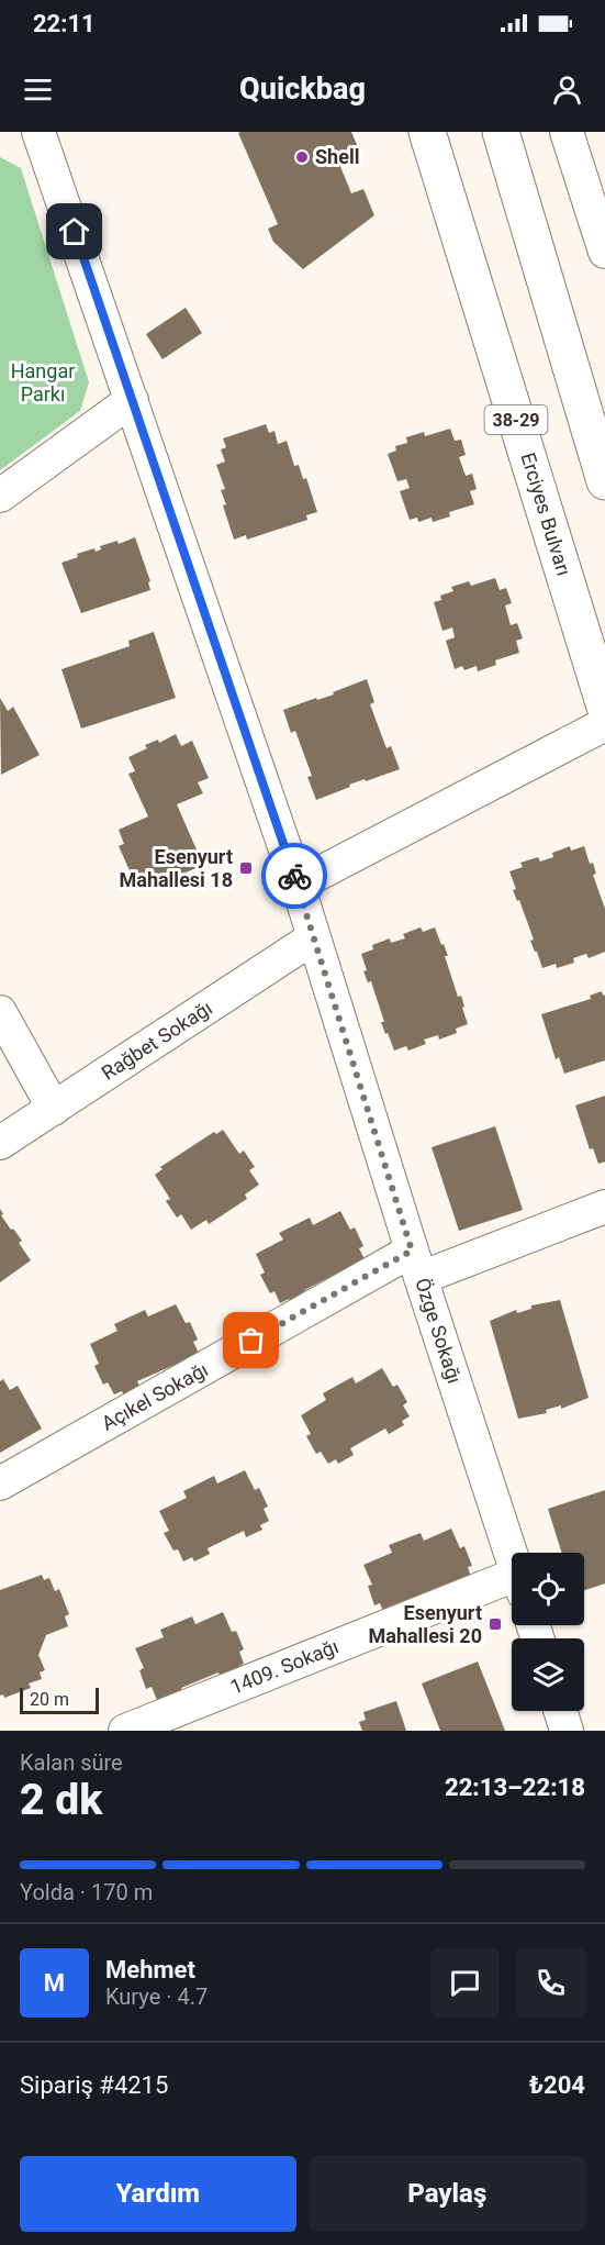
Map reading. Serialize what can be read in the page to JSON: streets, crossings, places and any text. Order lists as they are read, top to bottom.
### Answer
{
  "streets": {
    "highway": ["38-29", "Erciyes Bulvarı"],
    "street": [
      "Rağbet Sokağı",
      "Özge Sokağı",
      "Açıkel Sokağı",
      "1409. Sokağı"
    ]
  },
  "crossings": [
    ["Rağbet Sokağı", "Özge Sokağı"],
    ["Özge Sokağı", "Açıkel Sokağı"]
  ],
  "parks": ["Hangar Parkı"],
  "places": {
    "other": ["Shell"],
    "transit": ["Esenyurt Mahallesi 18", "Esenyurt Mahallesi 20"]
  },
  "scale_bar": "20 m",
  "page": {
    "status": "22:11",
    "header": "Quickbag",
    "scale": "20 m",
    "heading": ["2 dk", "Kalan süre", "22:13–22:18"],
    "panel": [
      "Mehmet",
      "Kurye · 4.7",
      "Sipariş #4215",
      "₺204"
    ],
    "bar": "Yolda · 170 m",
    "round": "M",
    "buttons": ["Yardım", "Paylaş"]
  }
}
